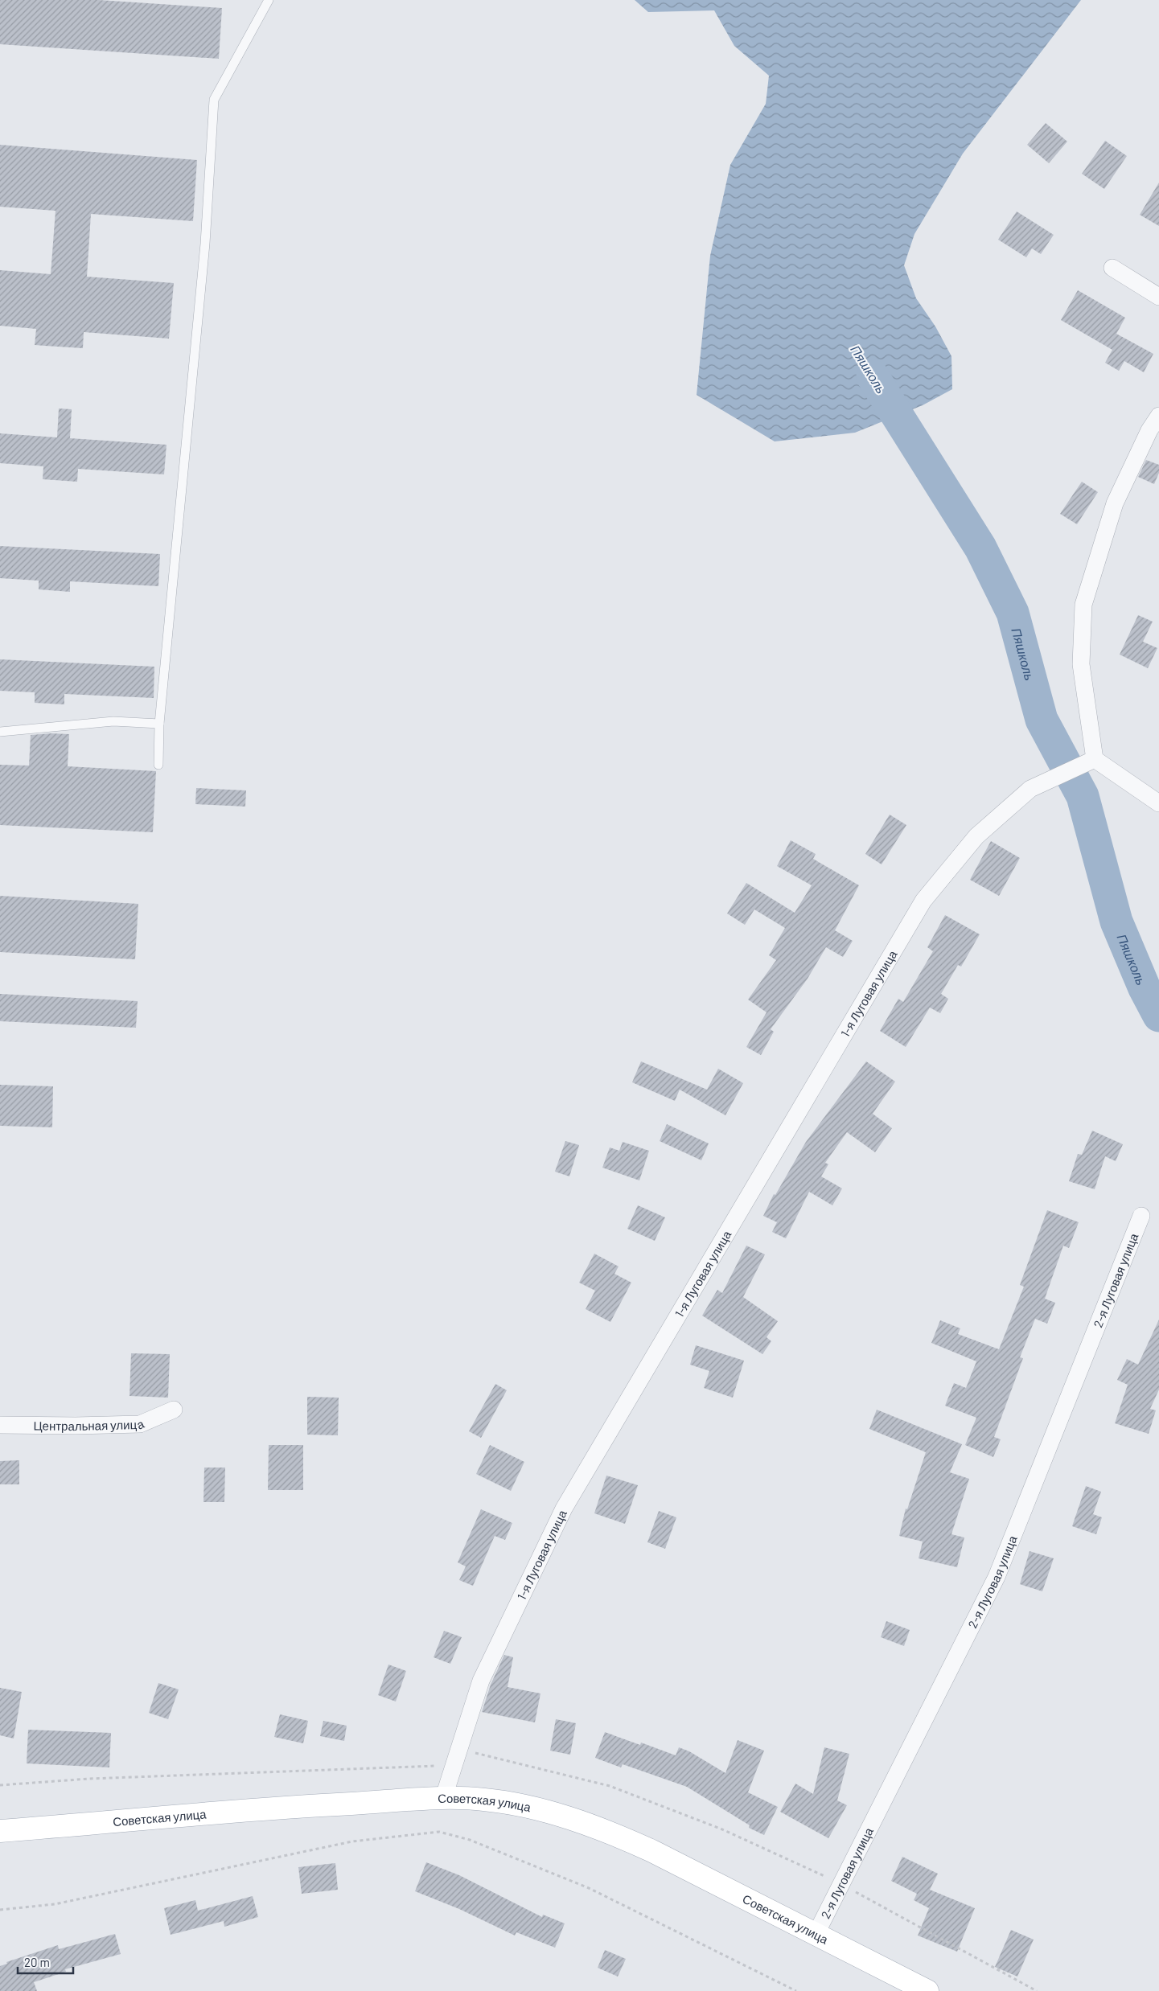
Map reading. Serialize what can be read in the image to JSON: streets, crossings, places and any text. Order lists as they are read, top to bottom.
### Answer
{
  "streets": {
    "main road": ["Советская улица"],
    "street": ["1-я Луговая улица", "2-я Луговая улица", "Центральная улица"]
  },
  "crossings": [
    ["1-я Луговая улица", "Советская улица"],
    ["2-я Луговая улица", "Советская улица"]
  ],
  "water": ["Пяшколь"],
  "scale_bar": "20 m"
}
